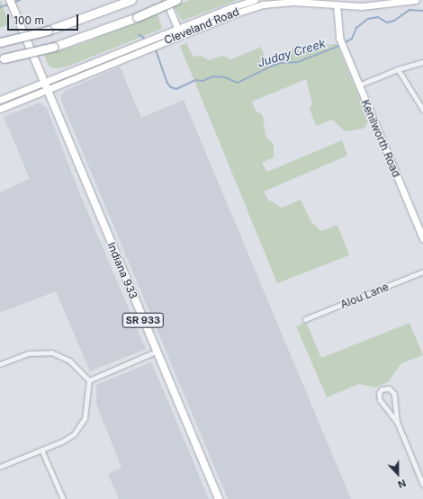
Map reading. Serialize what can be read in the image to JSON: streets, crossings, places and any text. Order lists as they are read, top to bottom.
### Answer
{
  "streets": {
    "main road": [
      "Cleveland Road",
      "Kenilworth Road",
      "Indiana 933",
      "SR 933"
    ],
    "street": ["Alou Lane"]
  },
  "crossings": [
    ["Cleveland Road", "Kenilworth Road"],
    ["Cleveland Road", "Indiana 933"],
    ["Cleveland Road", "SR 933"],
    ["Indiana 933", "SR 933"]
  ],
  "water": ["Juday Creek"],
  "scale_bar": "100 m",
  "north": "bottom"
}
